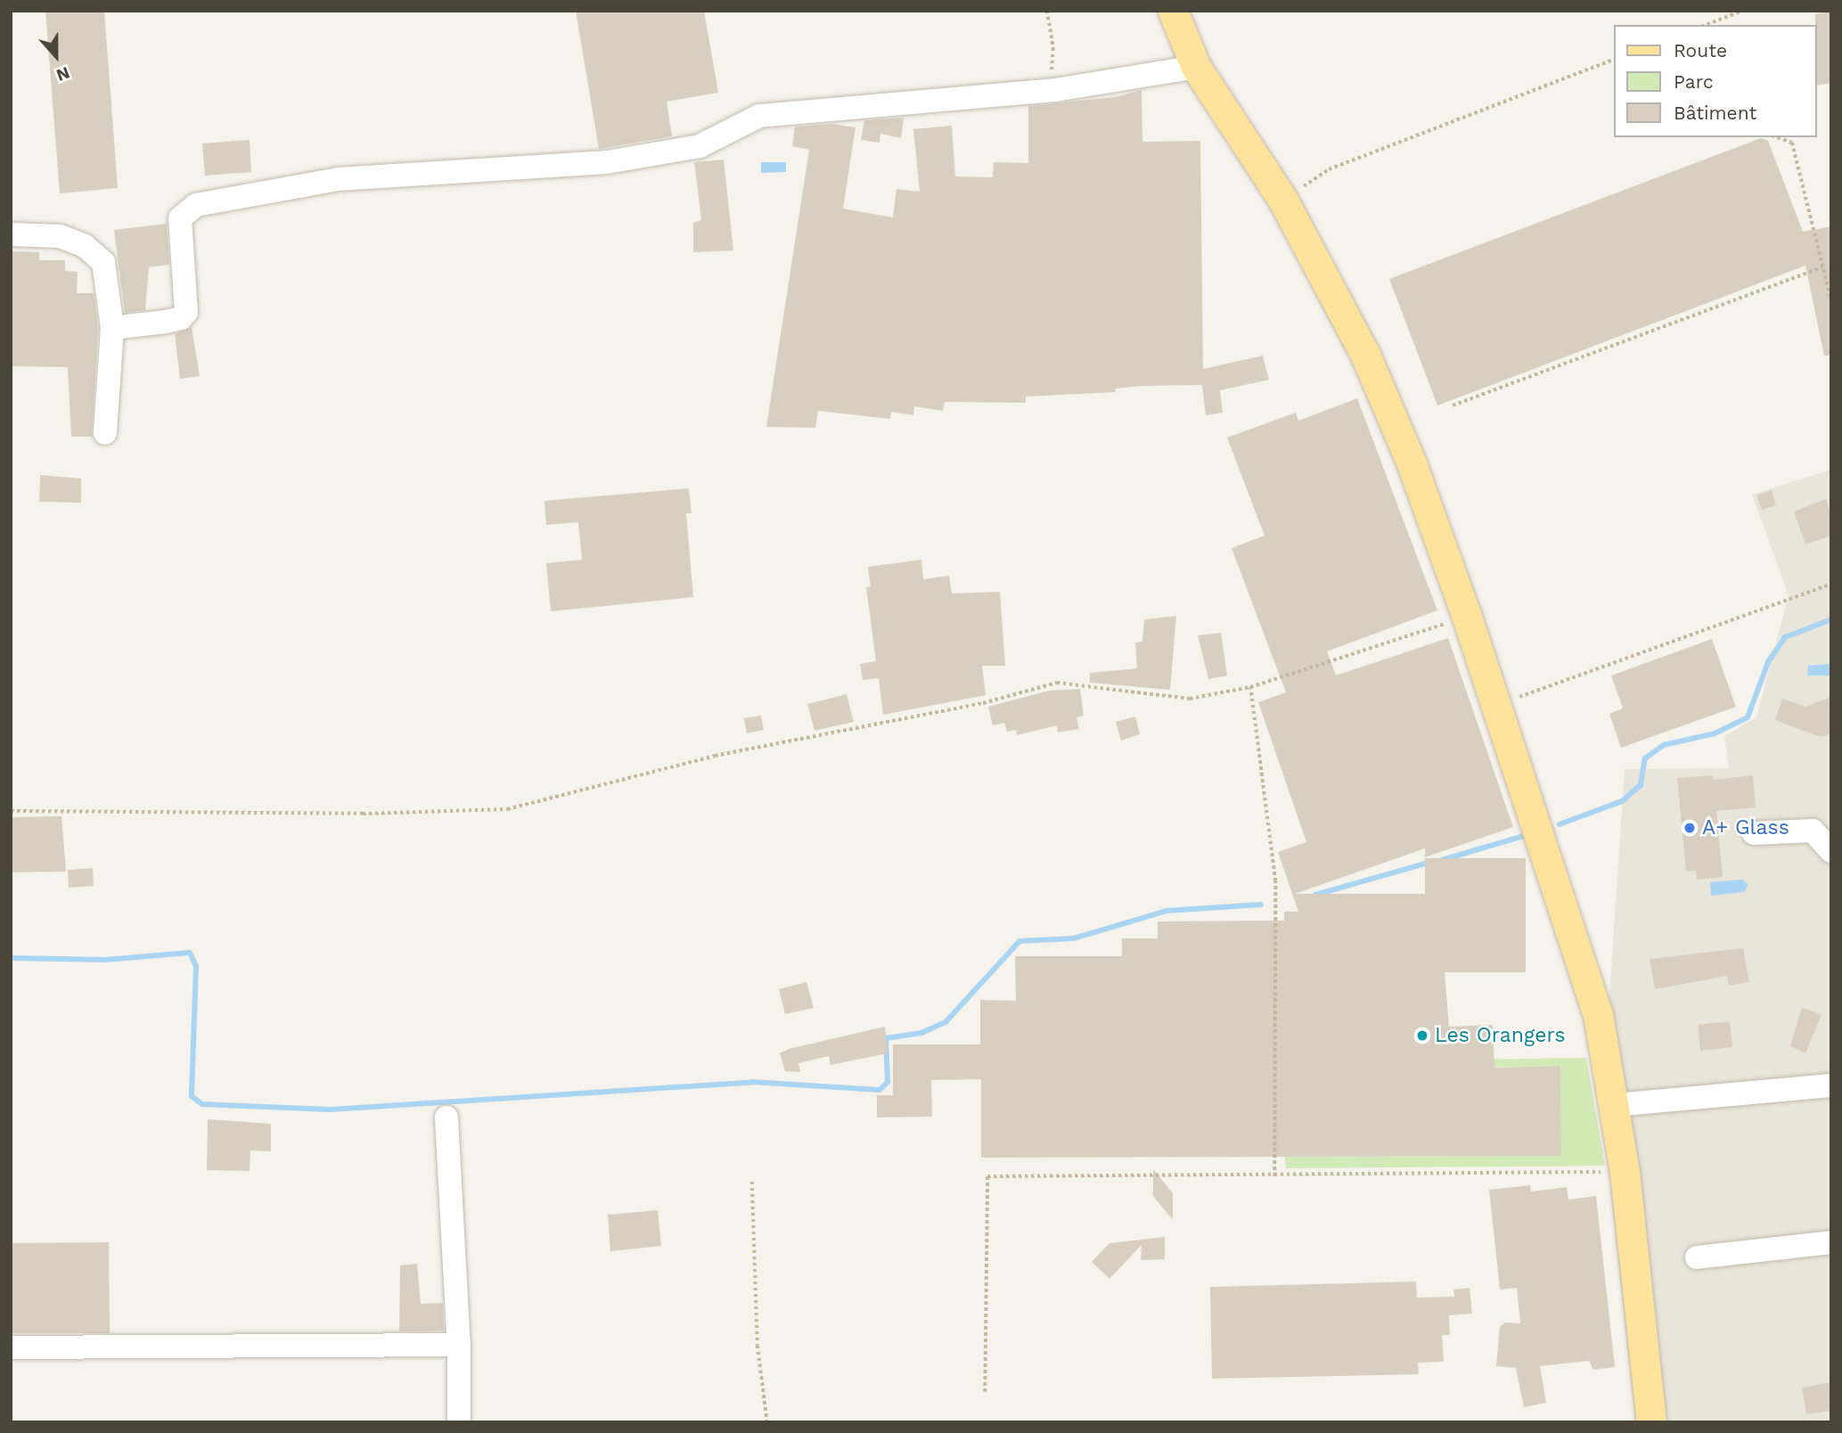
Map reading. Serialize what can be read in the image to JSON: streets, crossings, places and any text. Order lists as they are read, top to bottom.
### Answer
{
  "places": ["A+ Glass", "Les Orangers"],
  "legend": ["Route", "Parc", "Bâtiment"],
  "north": "bottom"
}
